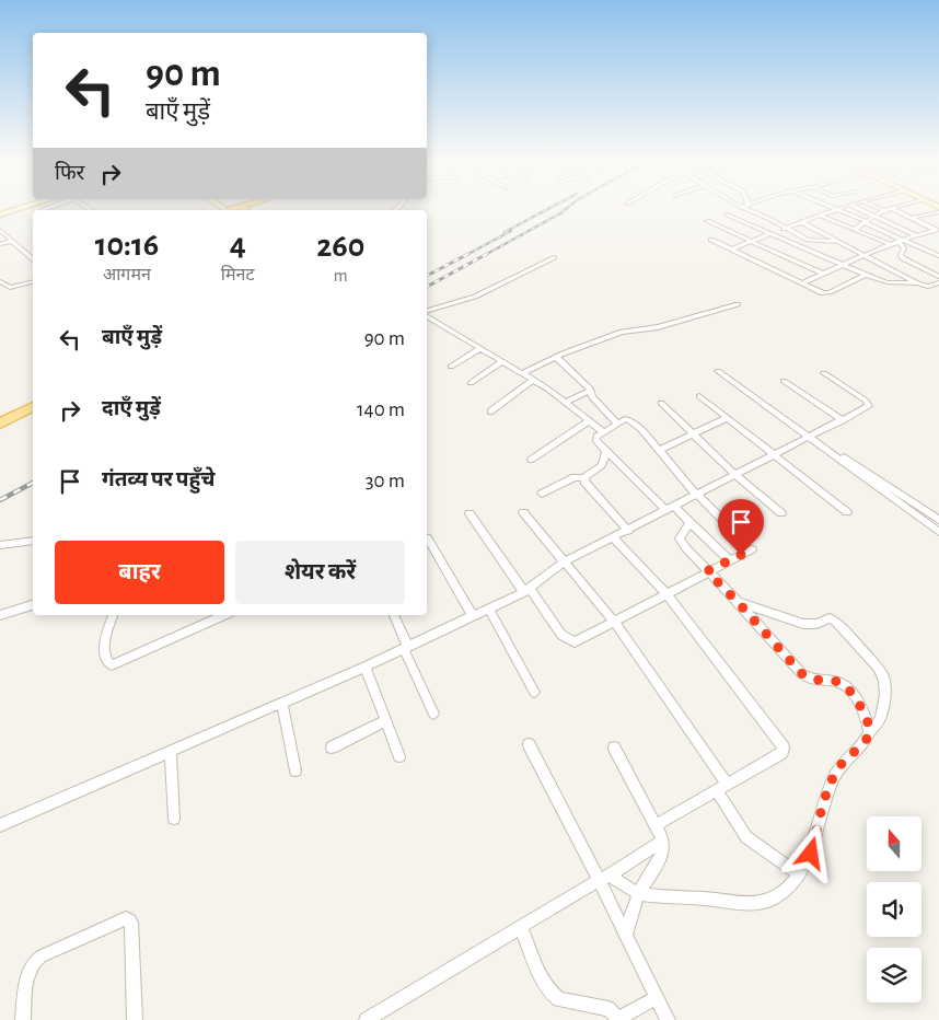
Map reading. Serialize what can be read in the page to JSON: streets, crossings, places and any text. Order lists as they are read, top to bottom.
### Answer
{
  "north": "top",
  "page": {
    "turn": ["90 m", "बाएँ मुड़ें"],
    "then": "फिर",
    "eta": [
      "10:16",
      "आगमन",
      "4",
      "मिनट",
      "260",
      "m"
    ],
    "list": [
      {
        "name": "बाएँ मुड़ें",
        "value": "90 m"
      },
      {
        "name": "दाएँ मुड़ें",
        "value": "140 m"
      },
      {
        "name": "गंतव्य पर पहुँचे",
        "value": "30 m"
      }
    ],
    "buttons": ["बाहर", "शेयर करें"]
  }
}
